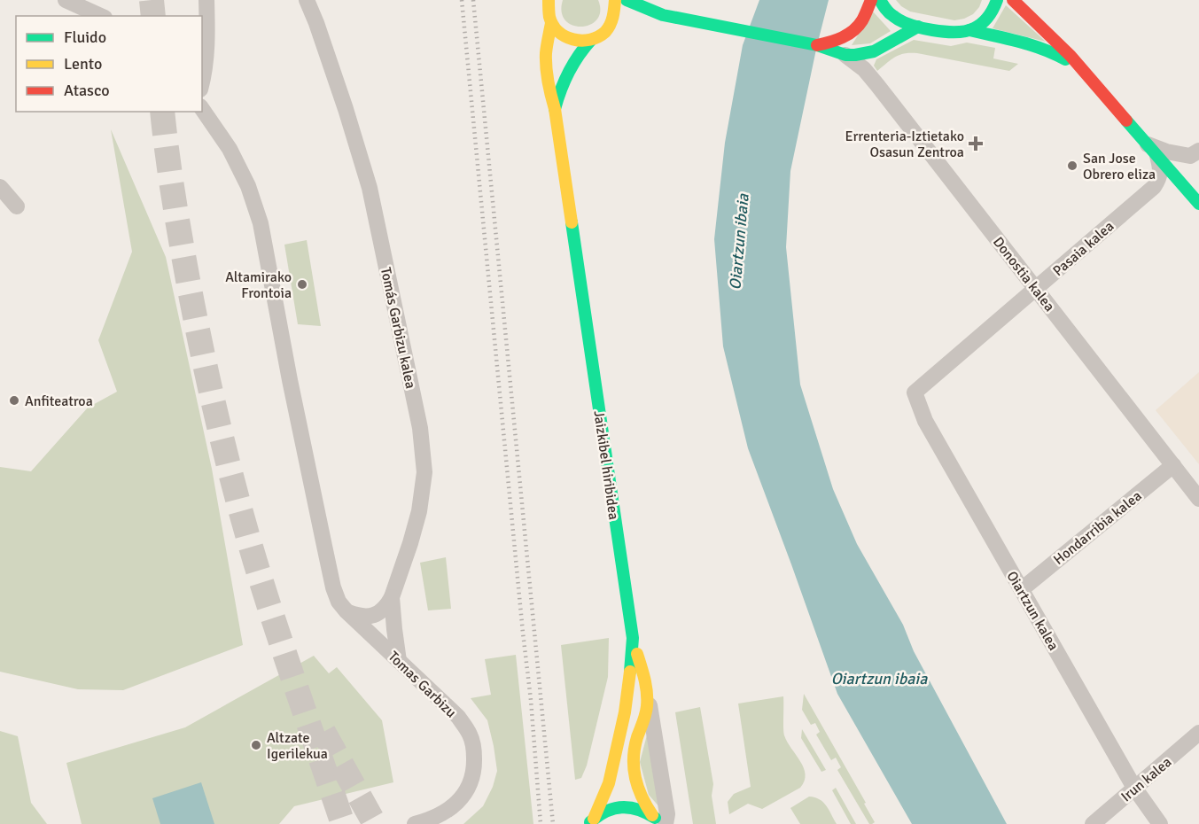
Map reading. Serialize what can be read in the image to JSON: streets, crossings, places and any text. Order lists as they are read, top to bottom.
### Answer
{
  "streets": {
    "main road": ["Jaizkibel hiribidea"],
    "street": [
      "Pasaia kalea",
      "Donostia kalea",
      "Tomás Garbizu kalea",
      "Hondarribia kalea",
      "Oiartzun kalea",
      "Tomas Garbizu",
      "Irun kalea"
    ]
  },
  "crossings": [
    ["Pasaia kalea", "Donostia kalea"],
    ["Pasaia kalea", "Oiartzun kalea"],
    ["Donostia kalea", "Hondarribia kalea"],
    ["Tomás Garbizu kalea", "Tomas Garbizu"],
    ["Hondarribia kalea", "Oiartzun kalea"],
    ["Oiartzun kalea", "Irun kalea"]
  ],
  "water": ["Oiartzun ibaia"],
  "places": {
    "health": ["Errenteria-Iztietako Osasun Zentroa"],
    "other": [
      "San Jose Obrero eliza",
      "Altamirako Frontoia",
      "Anfiteatroa",
      "Altzate Igerilekua"
    ]
  },
  "legend": ["Fluido", "Lento", "Atasco"]
}
